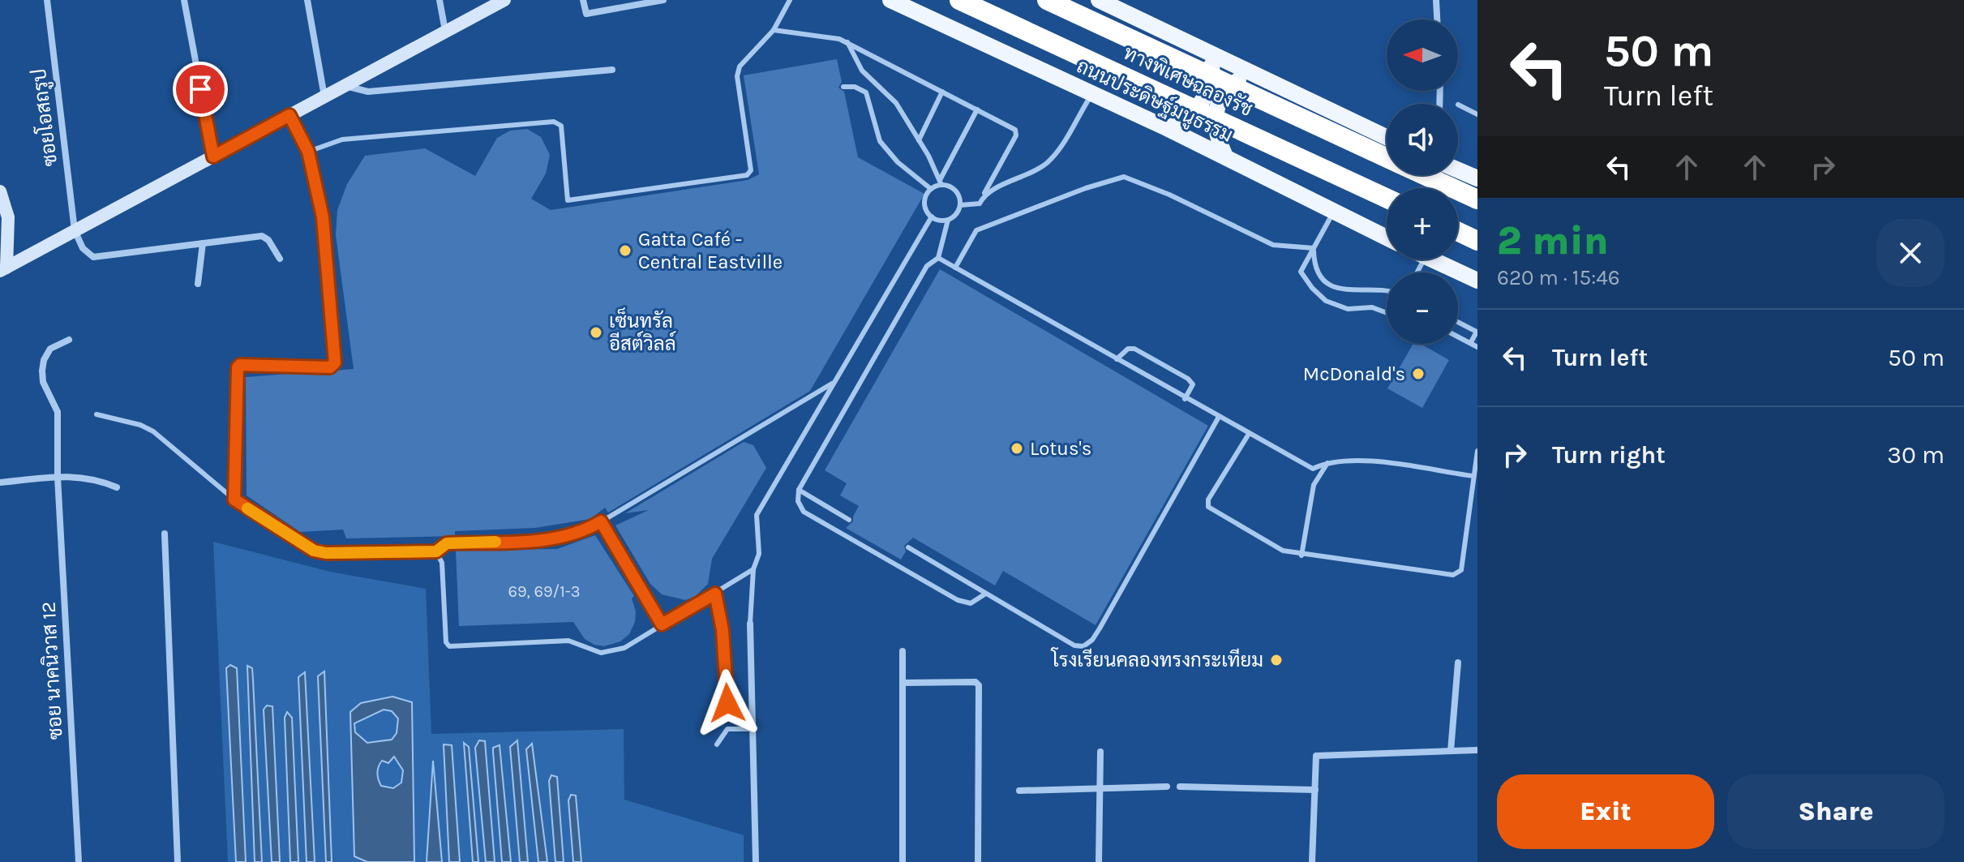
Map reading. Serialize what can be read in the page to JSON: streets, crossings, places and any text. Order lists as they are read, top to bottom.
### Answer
{
  "streets": {
    "highway": ["ทางพิเศษฉลองรัช"],
    "main road": ["ถนนประดิษฐ์มนูธรรม"],
    "street": ["ซอยโอสถรูป", "ซอย นาคนิวาส 12"]
  },
  "places": [
    "Gatta Café - Central Eastville",
    "เซ็นทรัล อีสต์วิลล์",
    "McDonald's",
    "Lotus's",
    "โรงเรียนคลองทรงกระเทียม"
  ],
  "house_numbers": ["69, 69/1-3"],
  "north": "left",
  "page": {
    "turn": ["50 m", "Turn left"],
    "map_buttons": ["+", "−"],
    "heading": ["2 min", "620 m · 15:46"],
    "list": [
      {
        "name": "Turn left",
        "value": "50 m"
      },
      {
        "name": "Turn right",
        "value": "30 m"
      }
    ],
    "buttons": ["Exit", "Share"]
  }
}
